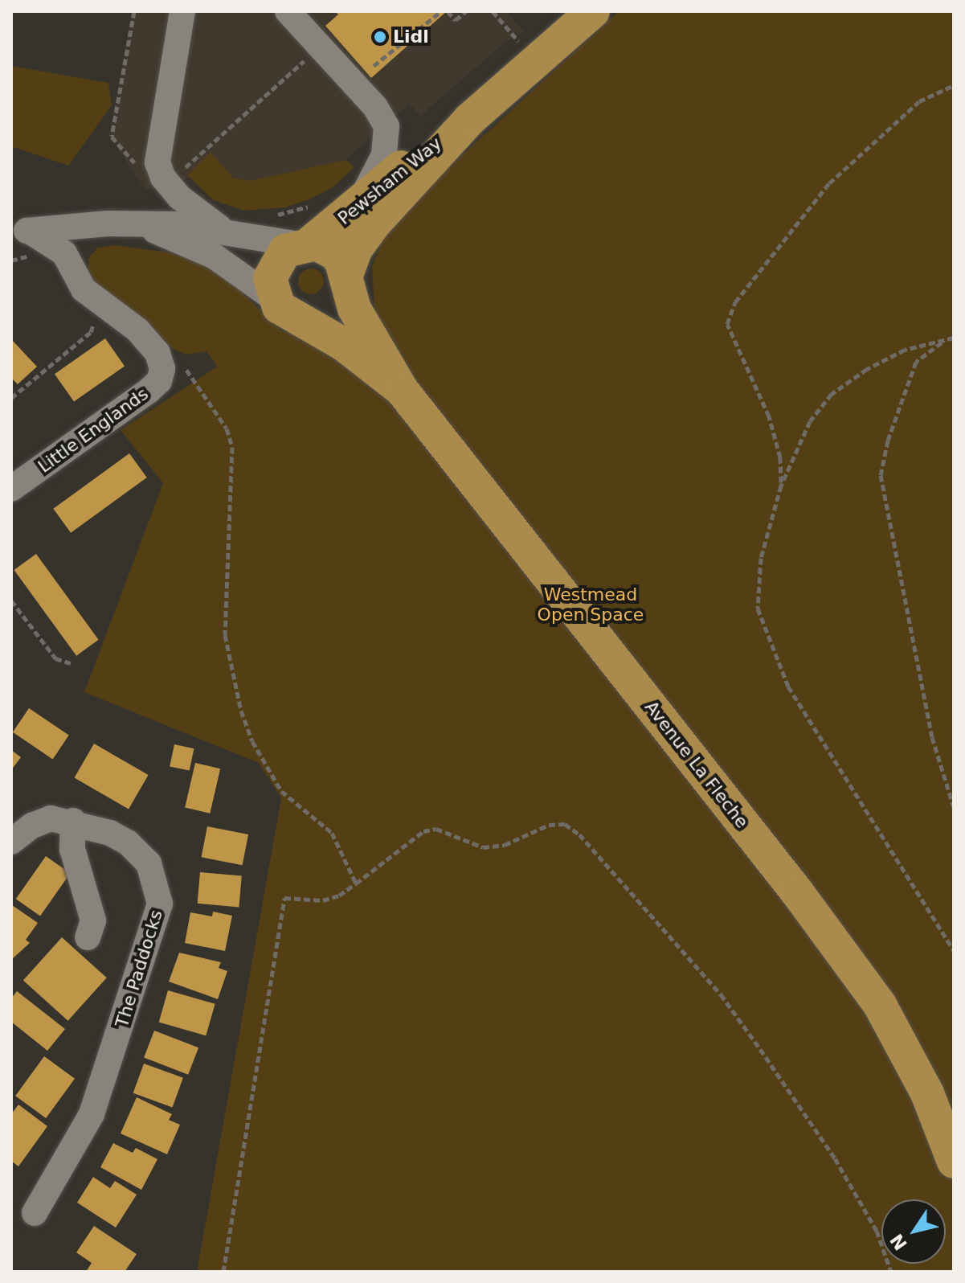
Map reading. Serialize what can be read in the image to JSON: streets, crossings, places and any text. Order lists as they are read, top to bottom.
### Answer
{
  "streets": {
    "main road": ["Pewsham Way", "Avenue La Fleche"],
    "street": ["Little Englands", "The Paddocks"]
  },
  "crossings": [
    ["Pewsham Way", "Avenue La Fleche"]
  ],
  "parks": ["Westmead Open Space"],
  "places": ["Lidl"],
  "north": "bottom left"
}
